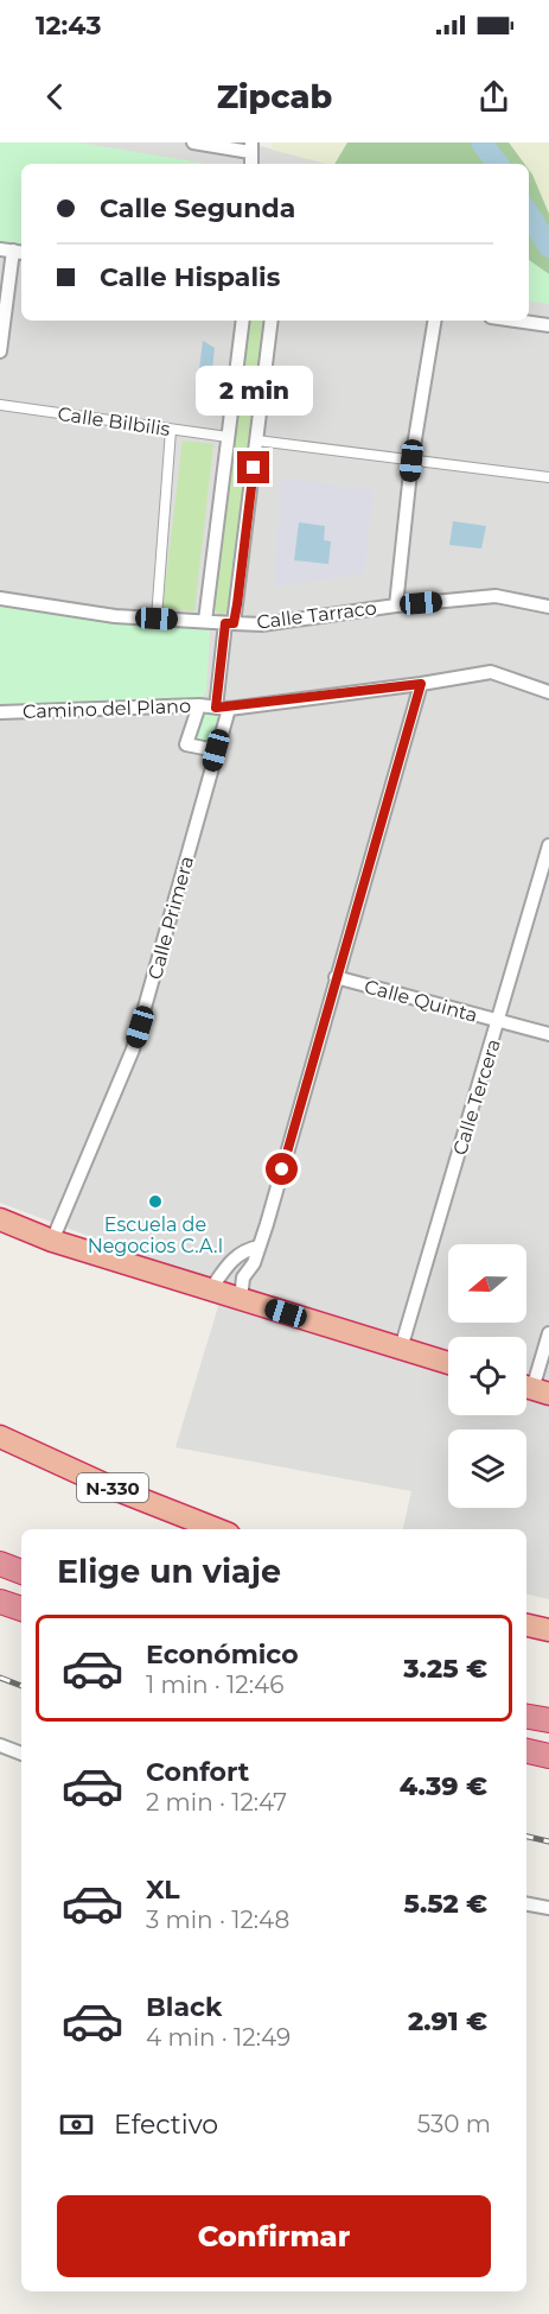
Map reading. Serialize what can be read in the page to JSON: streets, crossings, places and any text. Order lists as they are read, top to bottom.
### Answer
{
  "streets": {
    "highway": ["N-330"],
    "street": [
      "Calle Bilbilis",
      "Calle Tarraco",
      "Camino del Plano",
      "Calle Primera",
      "Calle Quinta",
      "Calle Tercera"
    ]
  },
  "crossings": [
    ["Calle Tarraco", "Calle Primera"],
    ["Camino del Plano", "Calle Primera"],
    ["Calle Quinta", "Calle Tercera"]
  ],
  "places": ["Escuela de Negocios C.A.I"],
  "north": "left",
  "page": {
    "status": "12:43",
    "header": "Zipcab",
    "banner": ["Calle Segunda", "Calle Hispalis"],
    "bubble": "2 min",
    "heading": "Elige un viaje",
    "list": [
      {
        "name": "Económico",
        "note": "1 min · 12:46",
        "value": "3.25 €"
      },
      {
        "name": "Confort",
        "note": "2 min · 12:47",
        "value": "4.39 €"
      },
      {
        "name": "XL",
        "note": "3 min · 12:48",
        "value": "5.52 €"
      },
      {
        "name": "Black",
        "note": "4 min · 12:49",
        "value": "2.91 €"
      }
    ],
    "pay": ["Efectivo", "530 m"],
    "buttons": "Confirmar"
  }
}
